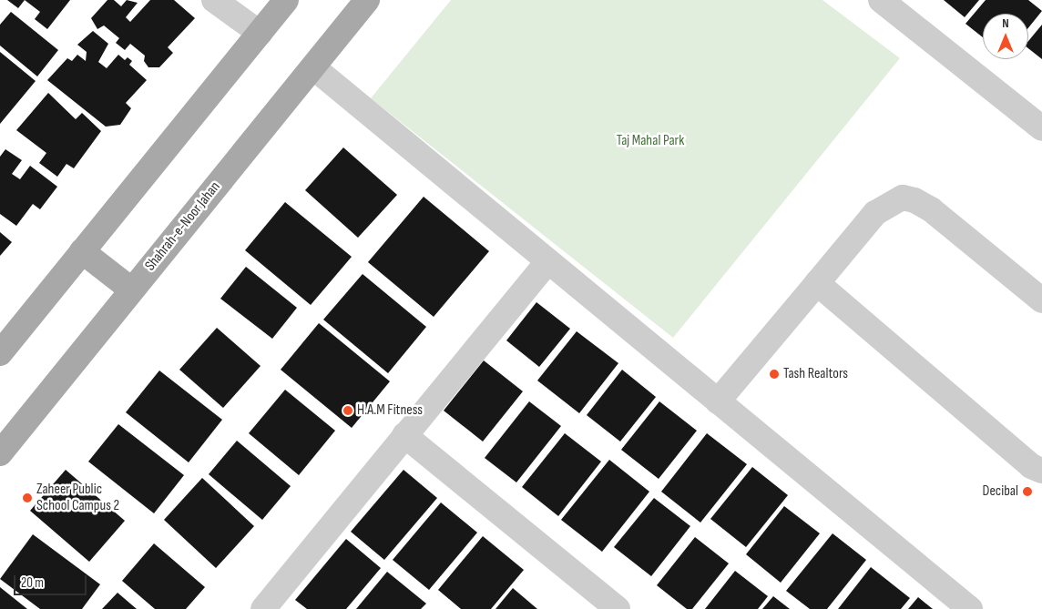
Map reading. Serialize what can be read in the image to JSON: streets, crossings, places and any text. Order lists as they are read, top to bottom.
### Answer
{
  "streets": {
    "main road": ["Shahrah-e-Noor Jahan"]
  },
  "parks": ["Taj Mahal Park"],
  "places": [
    "Tash Realtors",
    "H.A.M Fitness",
    "Decibal",
    "Zaheer Public School Campus 2"
  ],
  "scale_bar": "20 m",
  "north": "top"
}
